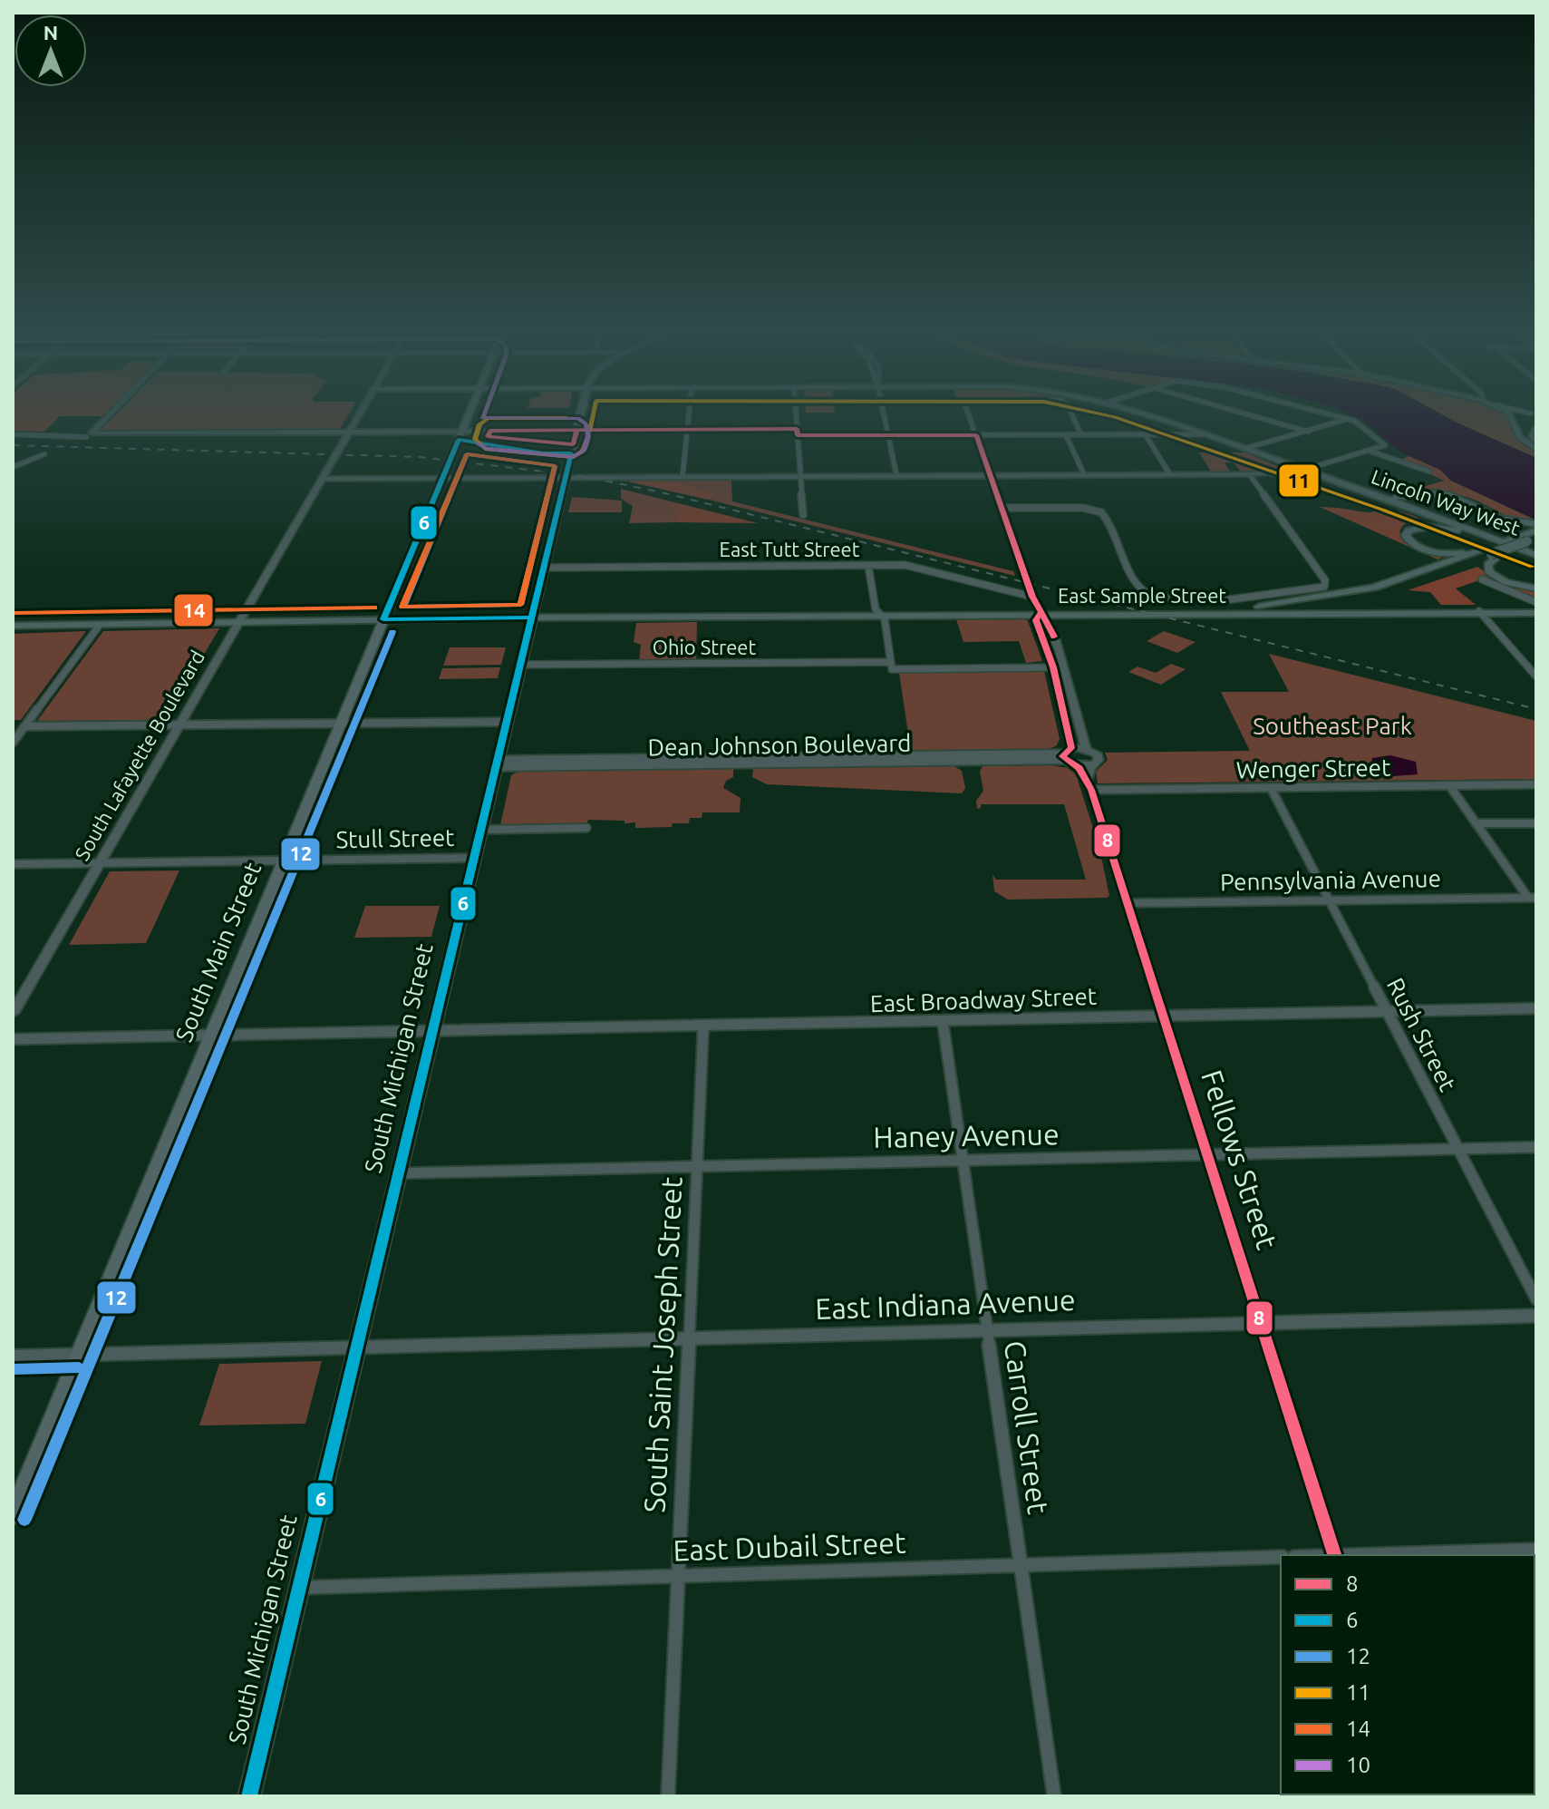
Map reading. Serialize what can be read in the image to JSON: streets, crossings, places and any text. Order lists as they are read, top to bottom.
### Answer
{
  "streets": {
    "main road": [
      "Lincoln Way West",
      "East Sample Street",
      "South Main Street",
      "South Michigan Street"
    ],
    "street": [
      "East Tutt Street",
      "Ohio Street",
      "Dean Johnson Boulevard",
      "South Lafayette Boulevard",
      "Wenger Street",
      "Stull Street",
      "Pennsylvania Avenue",
      "East Broadway Street",
      "Rush Street",
      "Haney Avenue",
      "Fellows Street",
      "East Indiana Avenue",
      "South Saint Joseph Street",
      "Carroll Street",
      "East Dubail Street"
    ]
  },
  "crossings": [
    ["East Tutt Street", "South Michigan Street"],
    ["East Tutt Street", "Fellows Street"],
    ["East Sample Street", "South Lafayette Boulevard"],
    ["East Sample Street", "South Main Street"],
    ["East Sample Street", "South Michigan Street"],
    ["East Sample Street", "Fellows Street"],
    ["Ohio Street", "South Michigan Street"],
    ["Ohio Street", "Fellows Street"],
    ["Dean Johnson Boulevard", "South Michigan Street"],
    ["Dean Johnson Boulevard", "Fellows Street"],
    ["South Lafayette Boulevard", "Stull Street"],
    ["Wenger Street", "Rush Street"],
    ["Wenger Street", "Fellows Street"],
    ["Stull Street", "South Main Street"],
    ["Stull Street", "South Michigan Street"],
    ["Pennsylvania Avenue", "Rush Street"],
    ["Pennsylvania Avenue", "Fellows Street"],
    ["South Main Street", "East Broadway Street"],
    ["South Main Street", "East Indiana Avenue"],
    ["East Broadway Street", "Rush Street"],
    ["East Broadway Street", "South Michigan Street"],
    ["East Broadway Street", "Fellows Street"],
    ["East Broadway Street", "South Saint Joseph Street"],
    ["East Broadway Street", "Carroll Street"],
    ["Rush Street", "Haney Avenue"],
    ["South Michigan Street", "Haney Avenue"],
    ["South Michigan Street", "East Indiana Avenue"],
    ["South Michigan Street", "East Dubail Street"],
    ["Haney Avenue", "Fellows Street"],
    ["Haney Avenue", "South Saint Joseph Street"],
    ["Haney Avenue", "Carroll Street"],
    ["Fellows Street", "East Indiana Avenue"],
    ["East Indiana Avenue", "South Saint Joseph Street"],
    ["East Indiana Avenue", "Carroll Street"],
    ["South Saint Joseph Street", "East Dubail Street"],
    ["Carroll Street", "East Dubail Street"]
  ],
  "parks": ["Southeast Park"],
  "lines": [
    "transit line 11",
    "transit line 10",
    "transit line 8",
    "transit line 6",
    "transit line 12",
    "transit line 14"
  ],
  "legend": [
    "8",
    "6",
    "12",
    "11",
    "14",
    "10"
  ],
  "north": "top"
}
